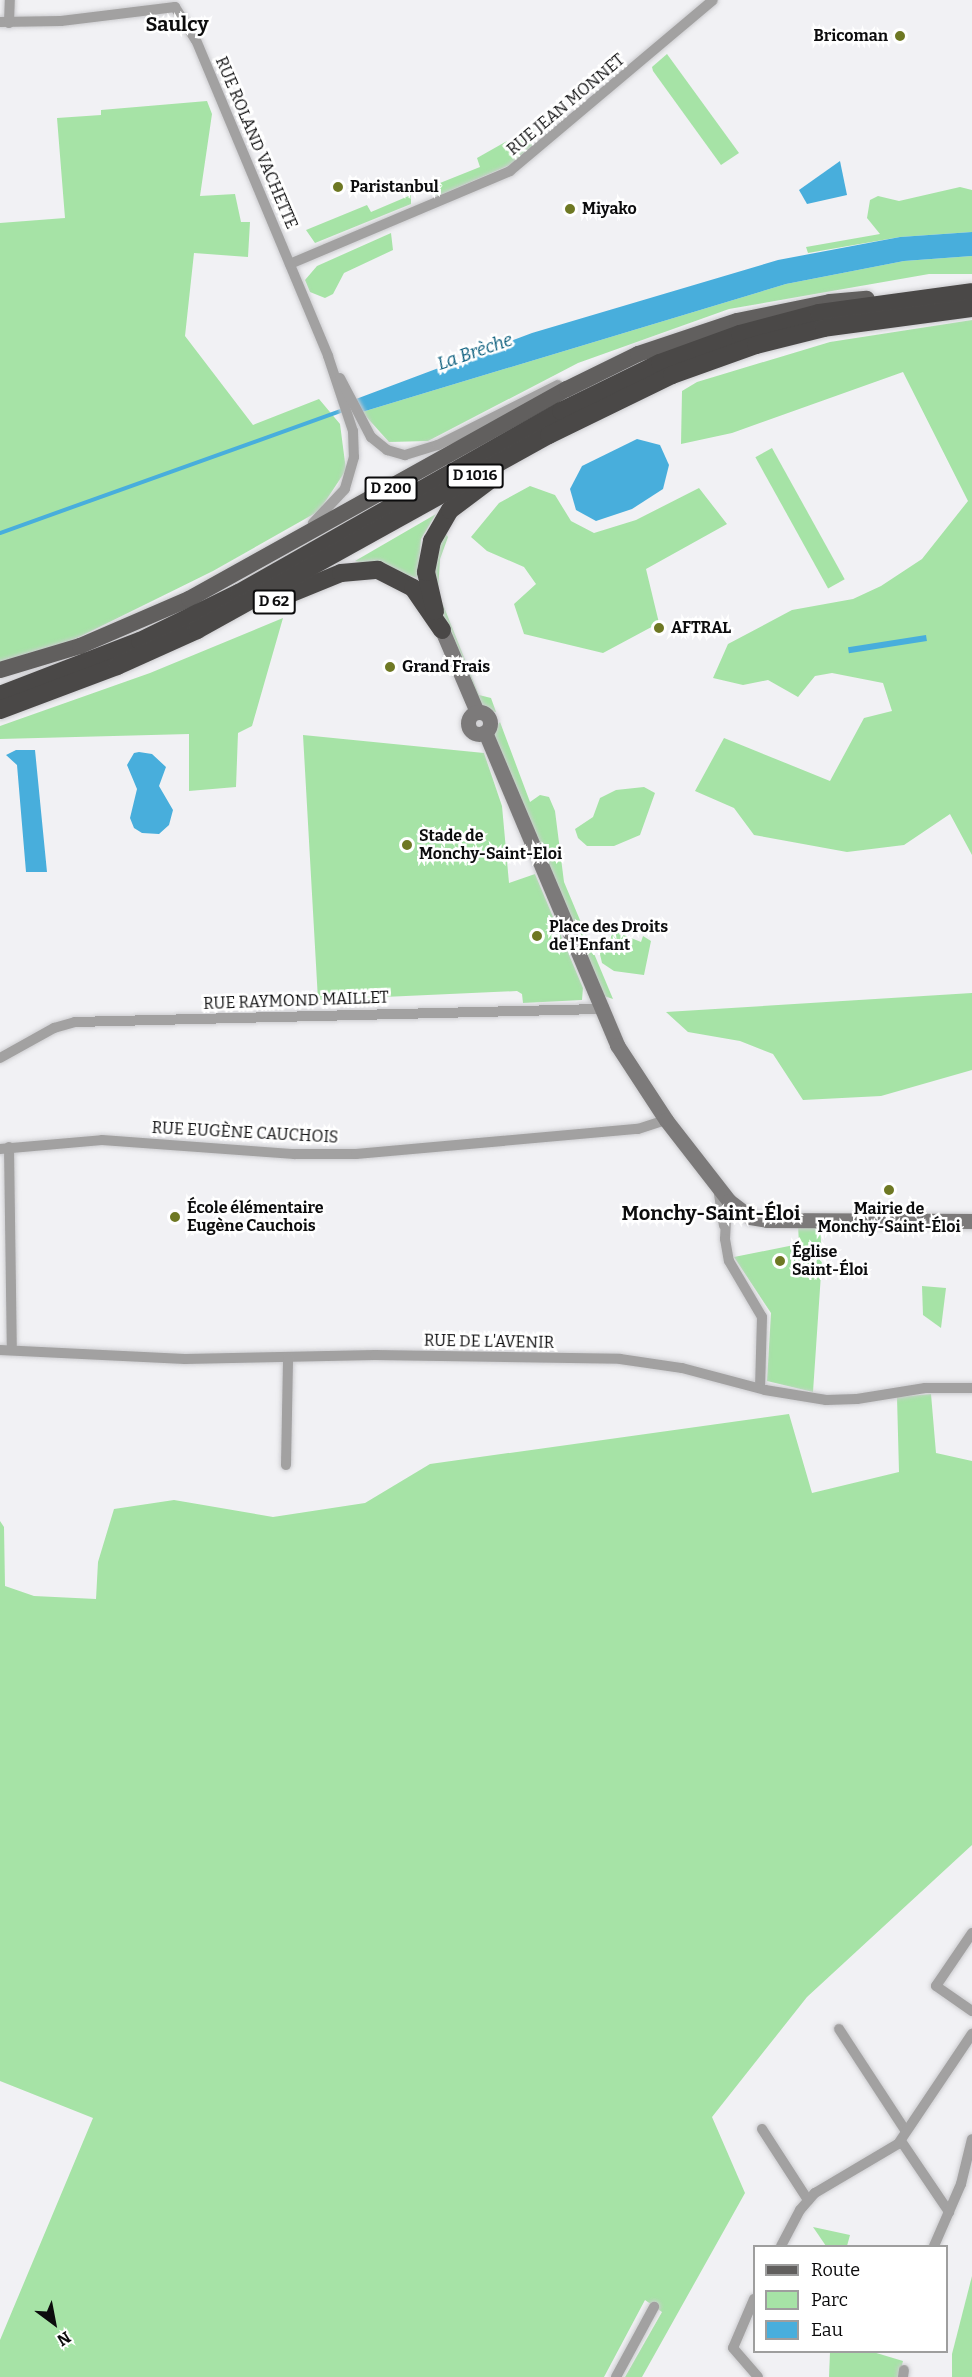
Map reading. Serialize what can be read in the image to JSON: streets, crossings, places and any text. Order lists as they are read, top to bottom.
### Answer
{
  "streets": {
    "highway": ["D 1016", "D 62"],
    "main road": ["D 200"],
    "street": [
      "RUE JEAN MONNET",
      "RUE ROLAND VACHETTE",
      "RUE RAYMOND MAILLET",
      "RUE EUGÈNE CAUCHOIS",
      "RUE DE L'AVENIR"
    ]
  },
  "crossings": [
    ["RUE JEAN MONNET", "RUE ROLAND VACHETTE"],
    ["D 1016", "D 200"],
    ["D 1016", "D 62"],
    ["D 62", "RUE RAYMOND MAILLET"]
  ],
  "districts": ["Saulcy", "Monchy-Saint-Éloi"],
  "water": ["La Brèche"],
  "places": [
    "Bricoman",
    "Paristanbul",
    "Miyako",
    "AFTRAL",
    "Grand Frais",
    "Stade de Monchy-Saint-Eloi",
    "Place des Droits de l'Enfant",
    "Mairie de Monchy-Saint-Éloi",
    "École élémentaire Eugène Cauchois",
    "Église Saint-Éloi"
  ],
  "legend": ["Route", "Parc", "Eau"],
  "north": "bottom right"
}
